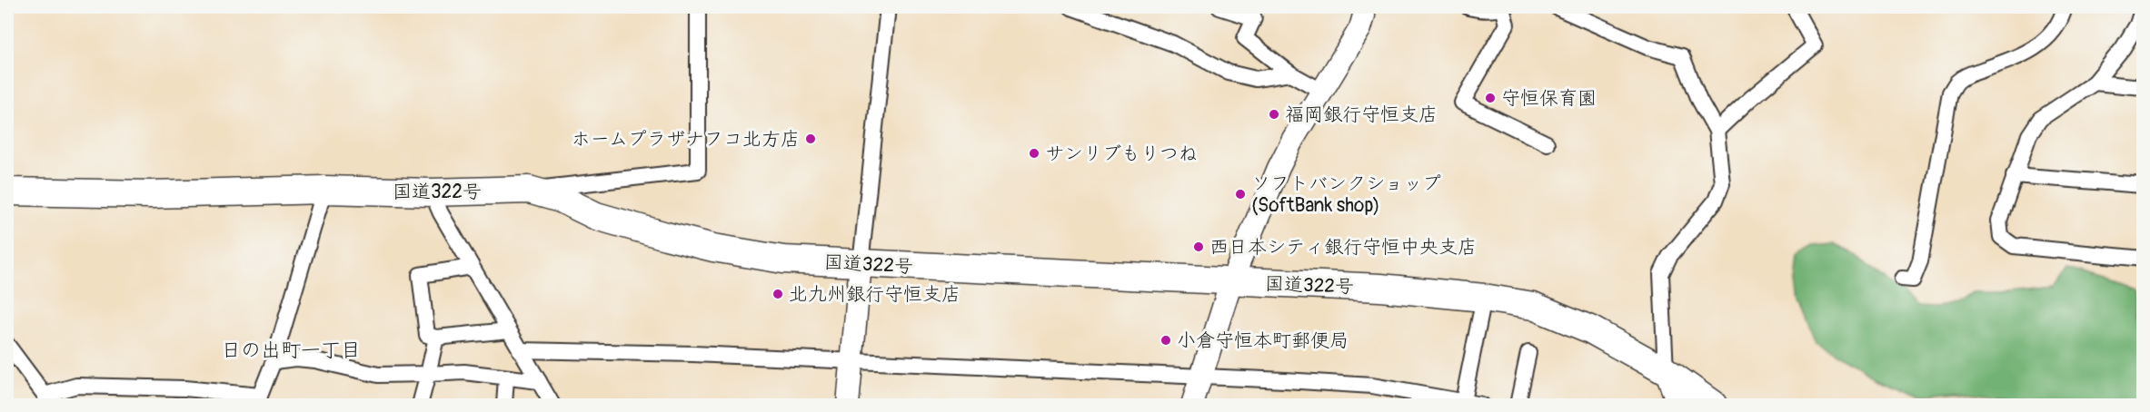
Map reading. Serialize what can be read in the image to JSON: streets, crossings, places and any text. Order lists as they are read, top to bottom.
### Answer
{
  "streets": {
    "highway": ["国道322号"]
  },
  "districts": ["日の出町一丁目"],
  "places": [
    "守恒保育園",
    "福岡銀行守恒支店",
    "ホームプラザナフコ北方店",
    "サンリブもりつね",
    "ソフトバンクショップ (SoftBank shop)",
    "西日本シティ銀行守恒中央支店",
    "北九州銀行守恒支店",
    "小倉守恒本町郵便局"
  ]
}
